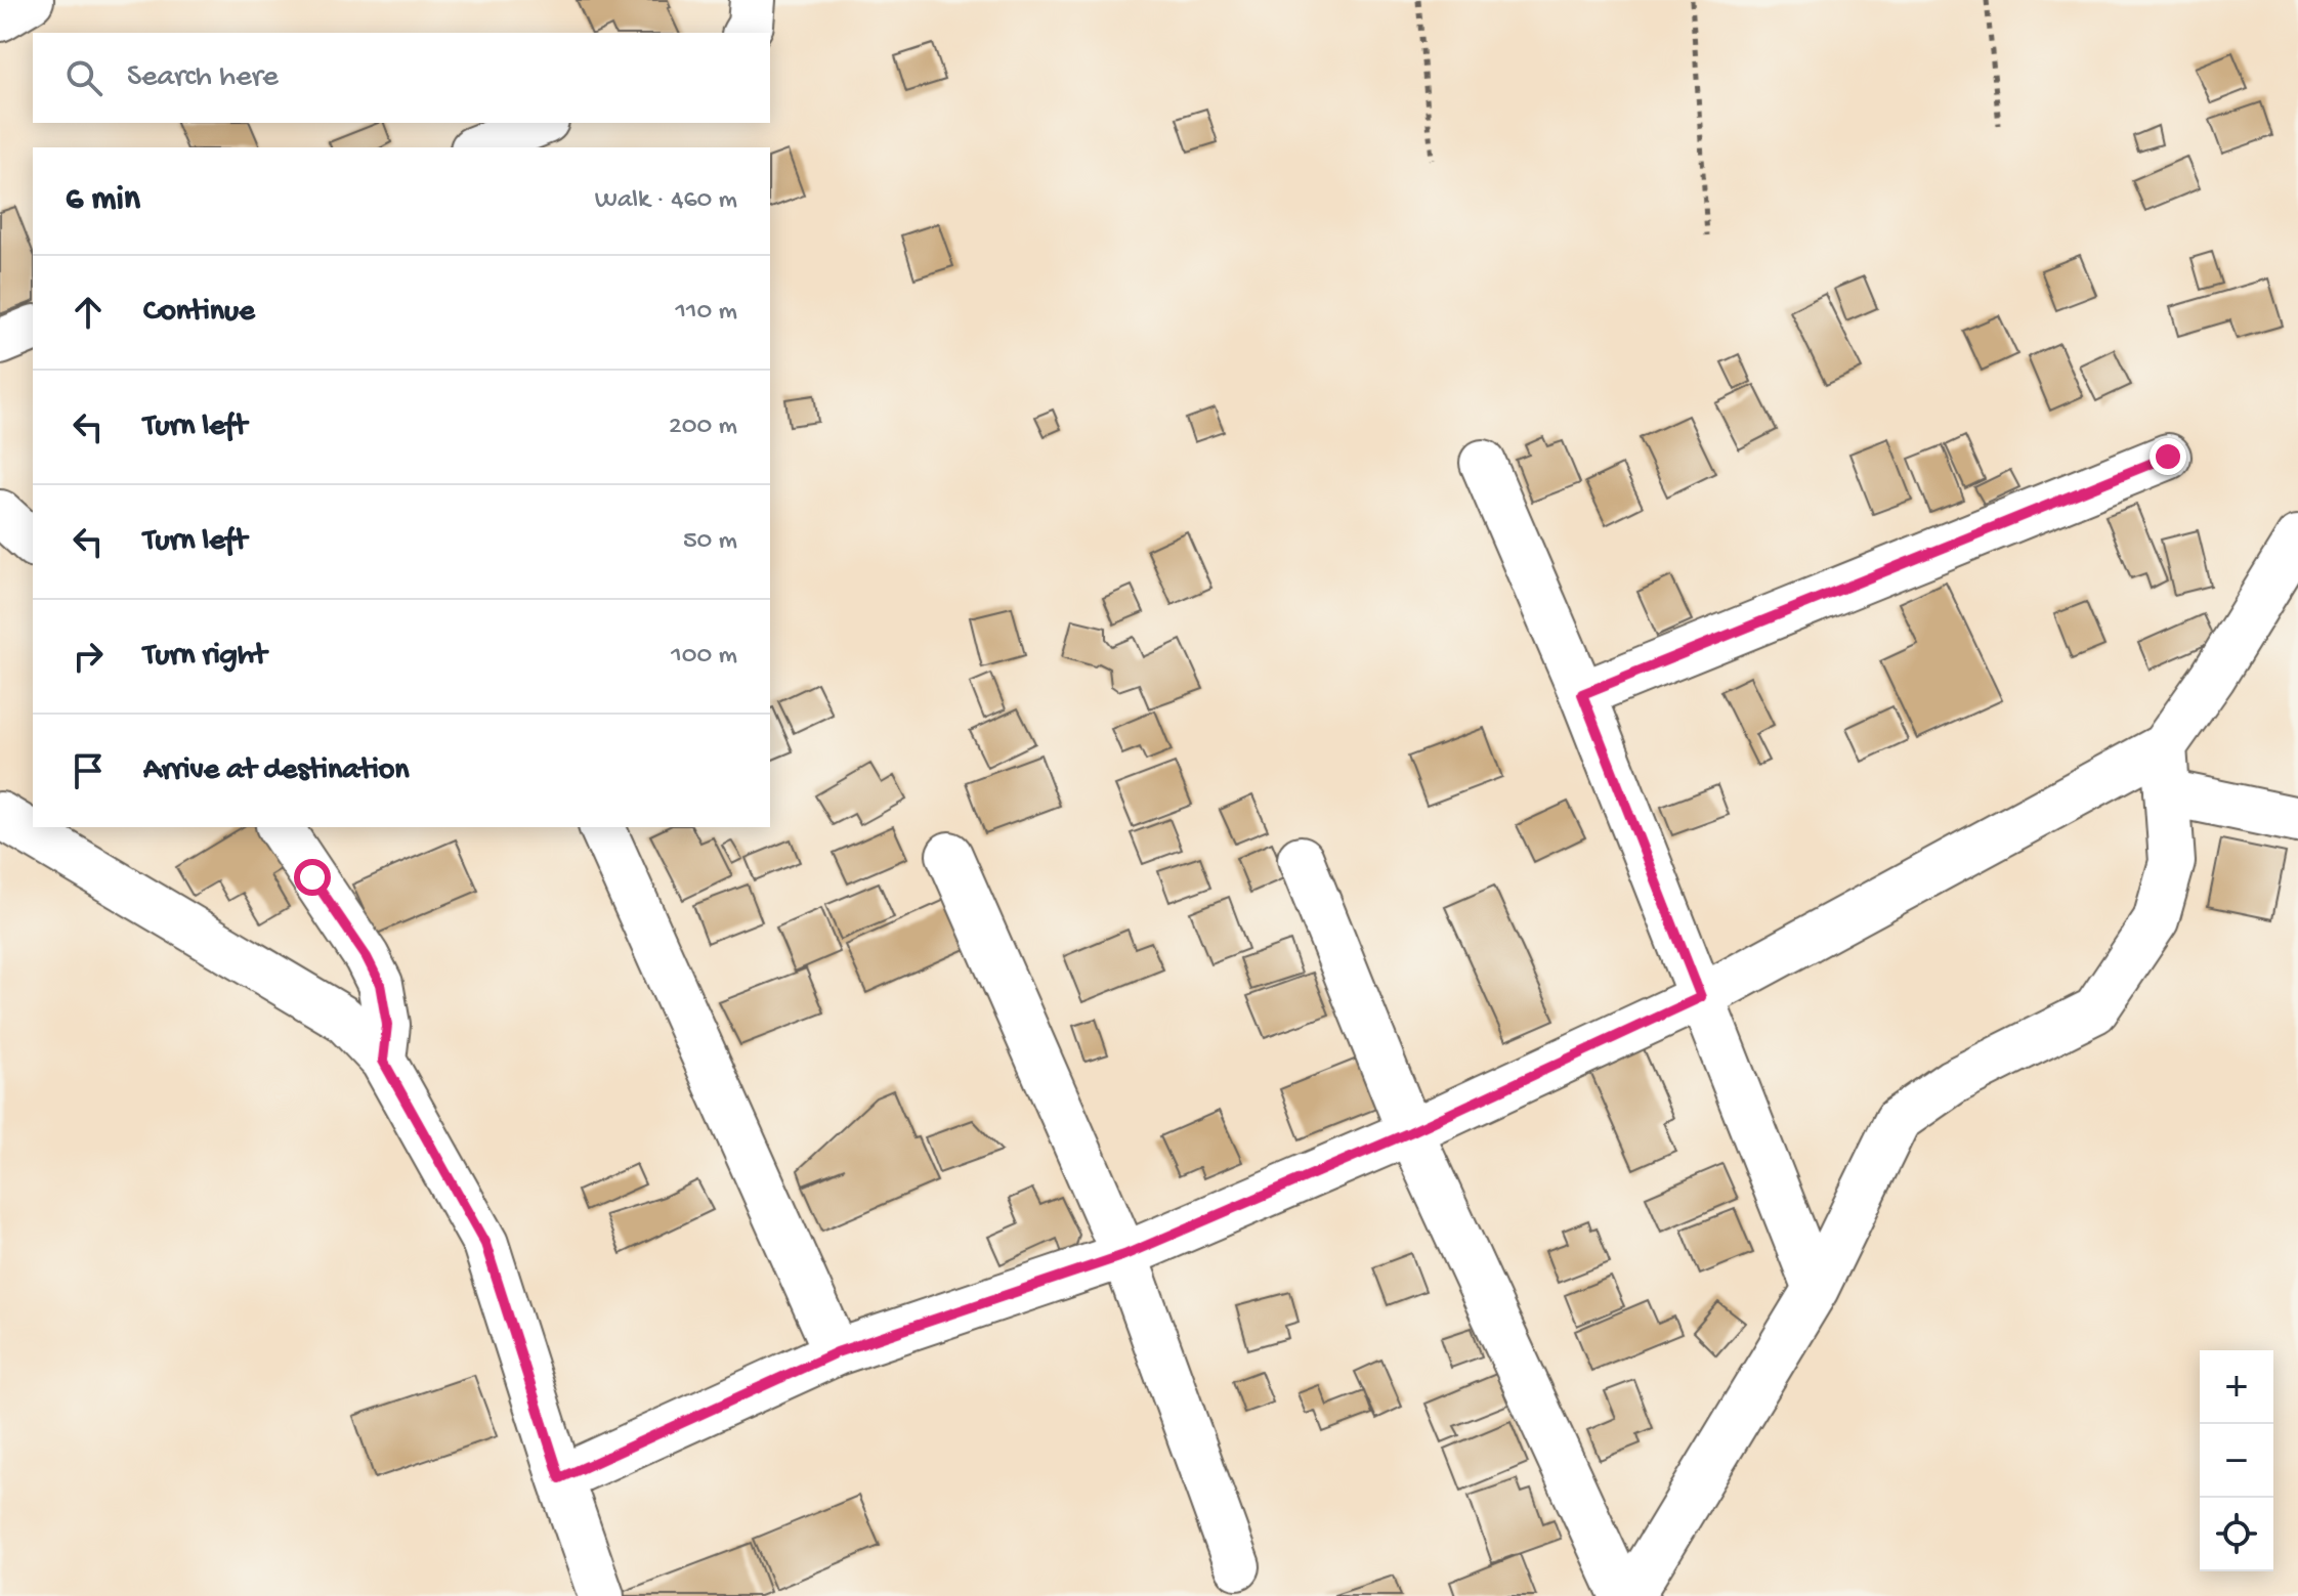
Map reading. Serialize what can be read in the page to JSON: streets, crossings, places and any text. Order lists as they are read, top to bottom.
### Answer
{
  "page": {
    "search": "Search here",
    "heading": ["6 min", "Walk · 460 m"],
    "list": [
      ["Continue", "110 m"],
      ["Turn left", "200 m"],
      ["Turn left", "50 m"],
      ["Turn right", "100 m"],
      "Arrive at destination"
    ],
    "map_buttons": ["+", "−"]
  }
}
